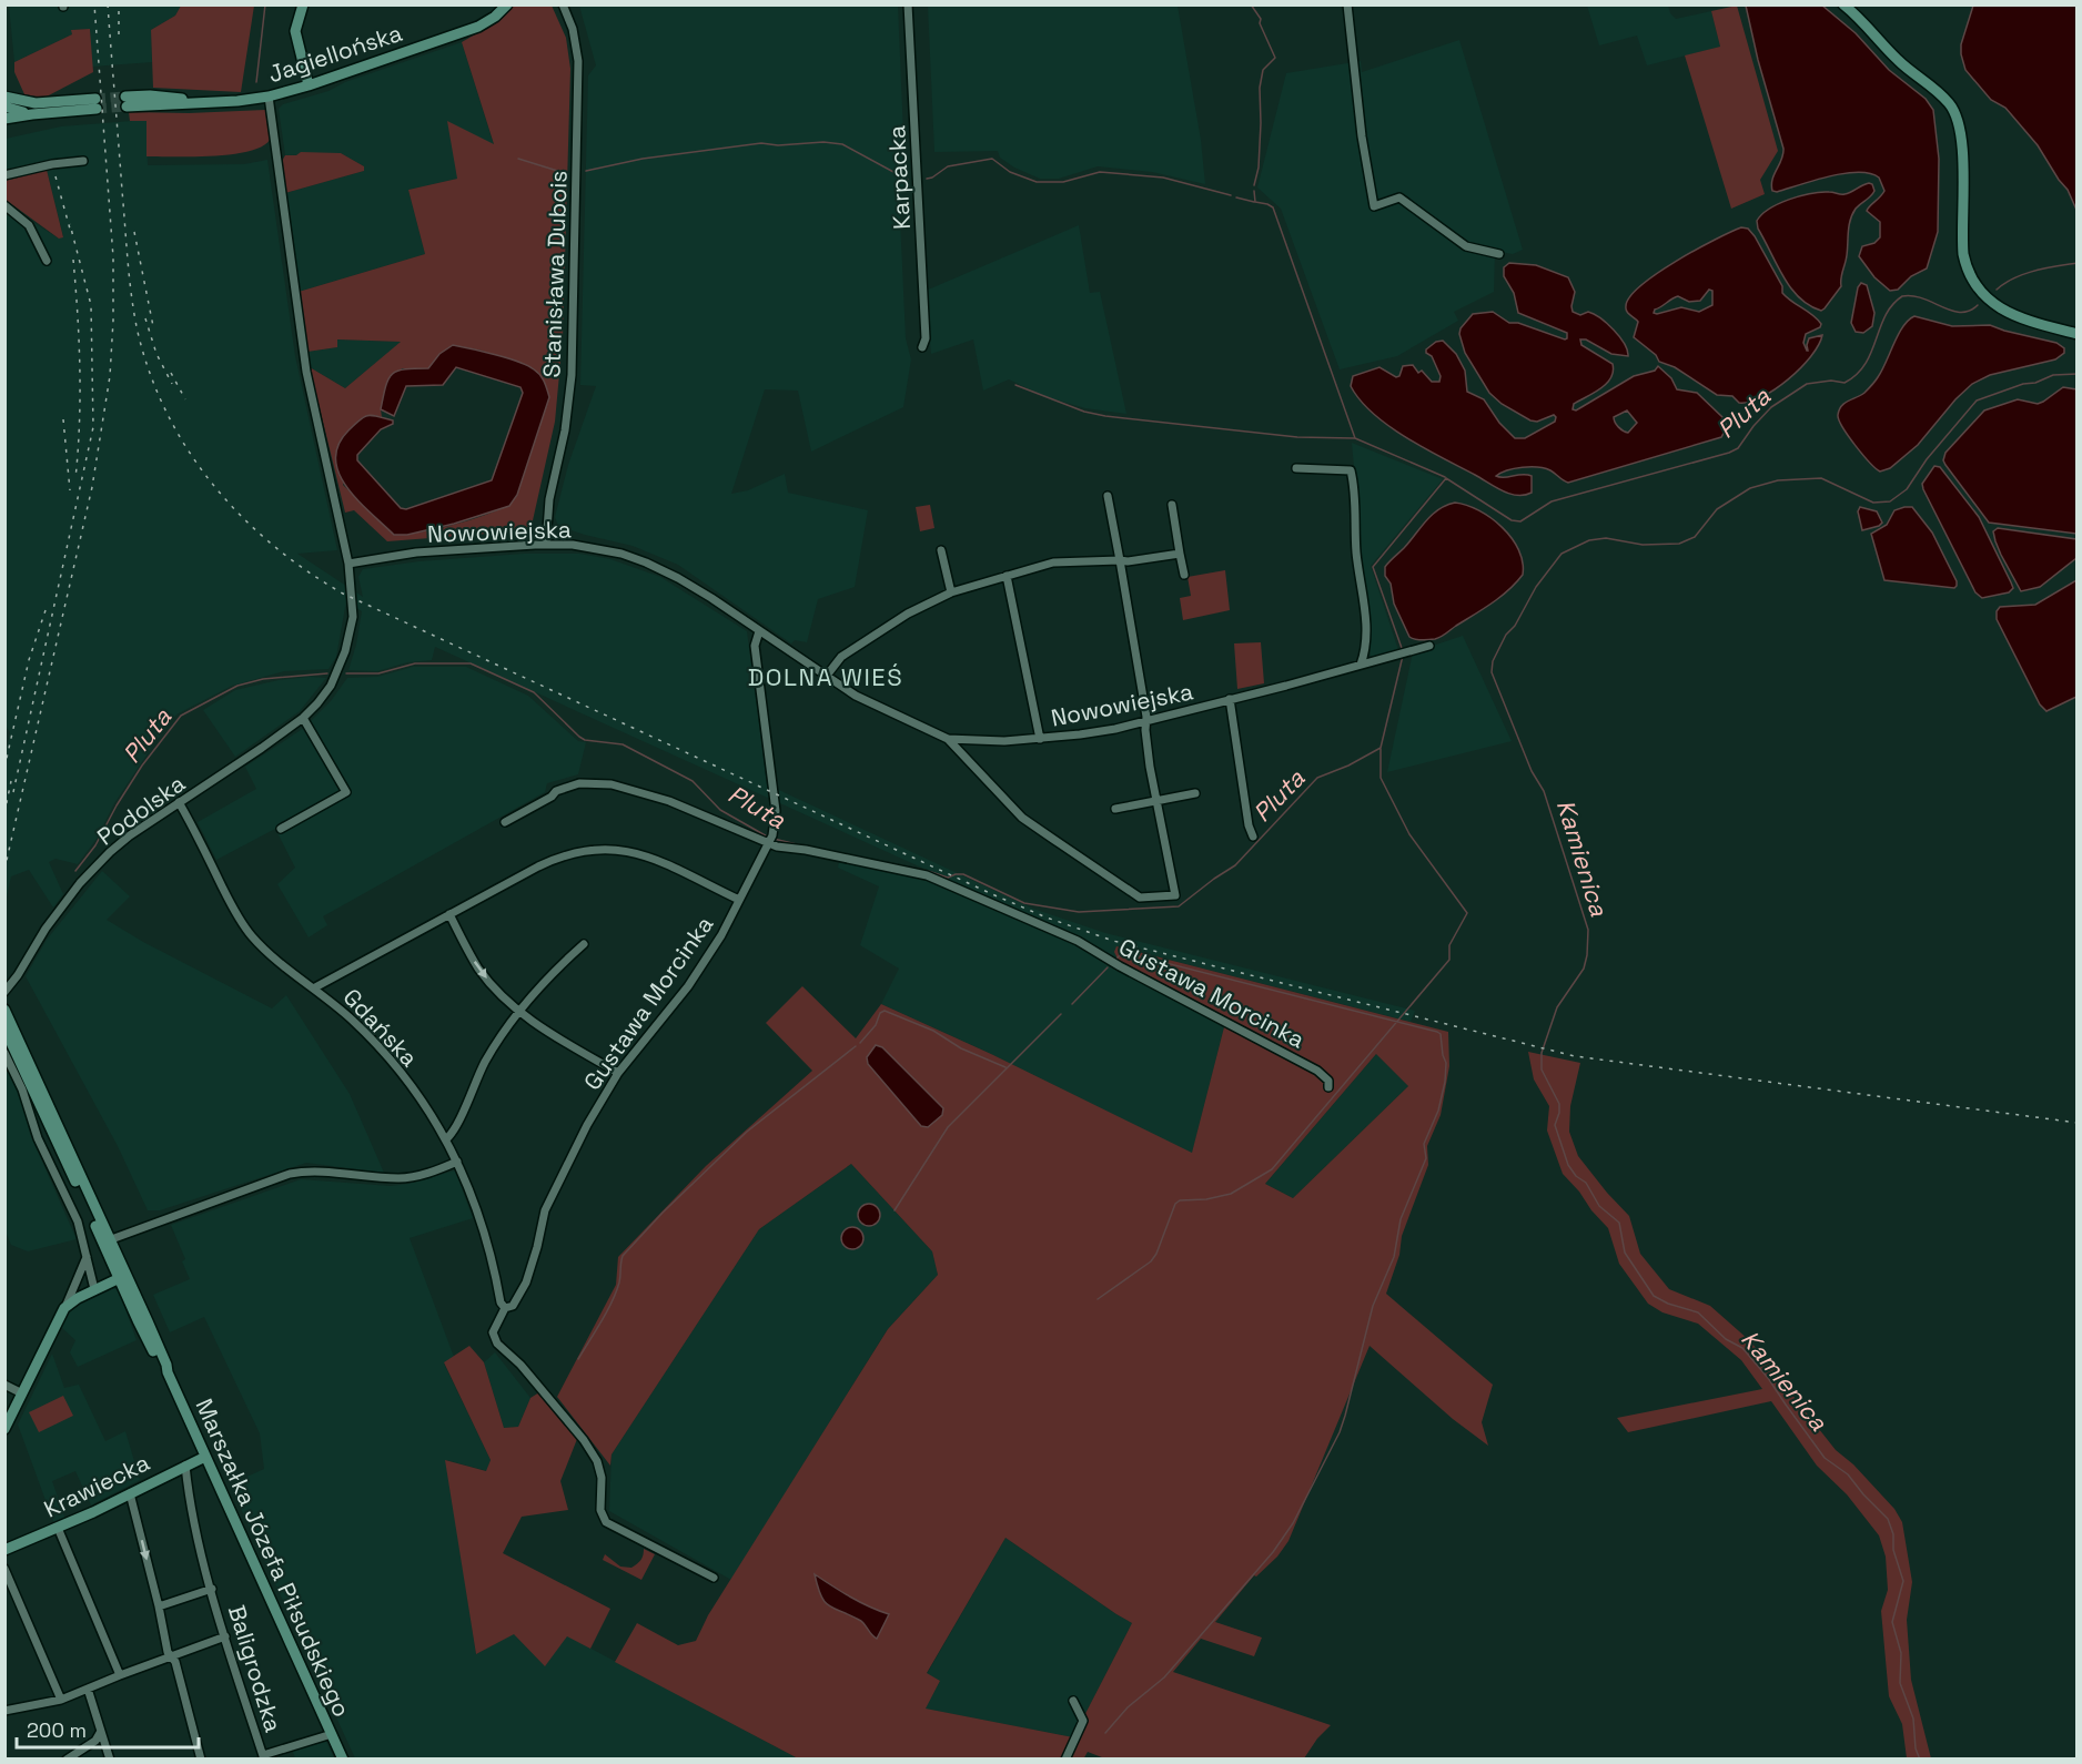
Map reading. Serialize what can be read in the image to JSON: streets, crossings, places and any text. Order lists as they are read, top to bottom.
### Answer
{
  "streets": {
    "street": [
      "Jagiellońska",
      "Karpacka",
      "Stanisława Dubois",
      "Nowowiejska",
      "Podolska",
      "Gustawa Morcinka",
      "Gdańska",
      "Krawiecka",
      "Marszałka Józefa Piłsudskiego",
      "Baligrodzka"
    ]
  },
  "crossings": [
    ["Stanisława Dubois", "Nowowiejska"],
    ["Nowowiejska", "Podolska"],
    ["Nowowiejska", "Gustawa Morcinka"],
    ["Podolska", "Gdańska"],
    ["Gustawa Morcinka", "Gdańska"],
    ["Krawiecka", "Marszałka Józefa Piłsudskiego"],
    ["Krawiecka", "Baligrodzka"]
  ],
  "districts": ["DOLNA WIEŚ"],
  "water": ["Pluta", "Kamienica"],
  "scale_bar": "200 m"
}
